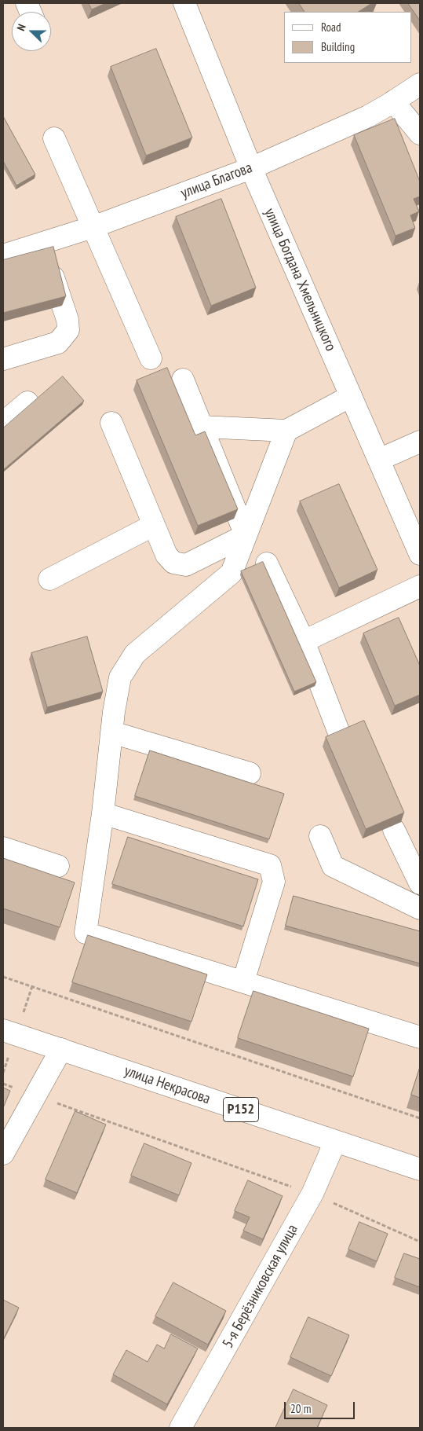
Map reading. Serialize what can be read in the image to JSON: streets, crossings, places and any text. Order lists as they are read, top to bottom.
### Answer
{
  "streets": {
    "main road": [
      "улица Благова",
      "улица Богдана Хмельницкого",
      "улица Некрасова",
      "Р152",
      "5-я Берёзниковская улица"
    ]
  },
  "crossings": [
    ["улица Благова", "улица Богдана Хмельницкого"],
    ["улица Некрасова", "5-я Берёзниковская улица"]
  ],
  "legend": ["Road", "Building"],
  "scale_bar": "20 m",
  "north": "left"
}
